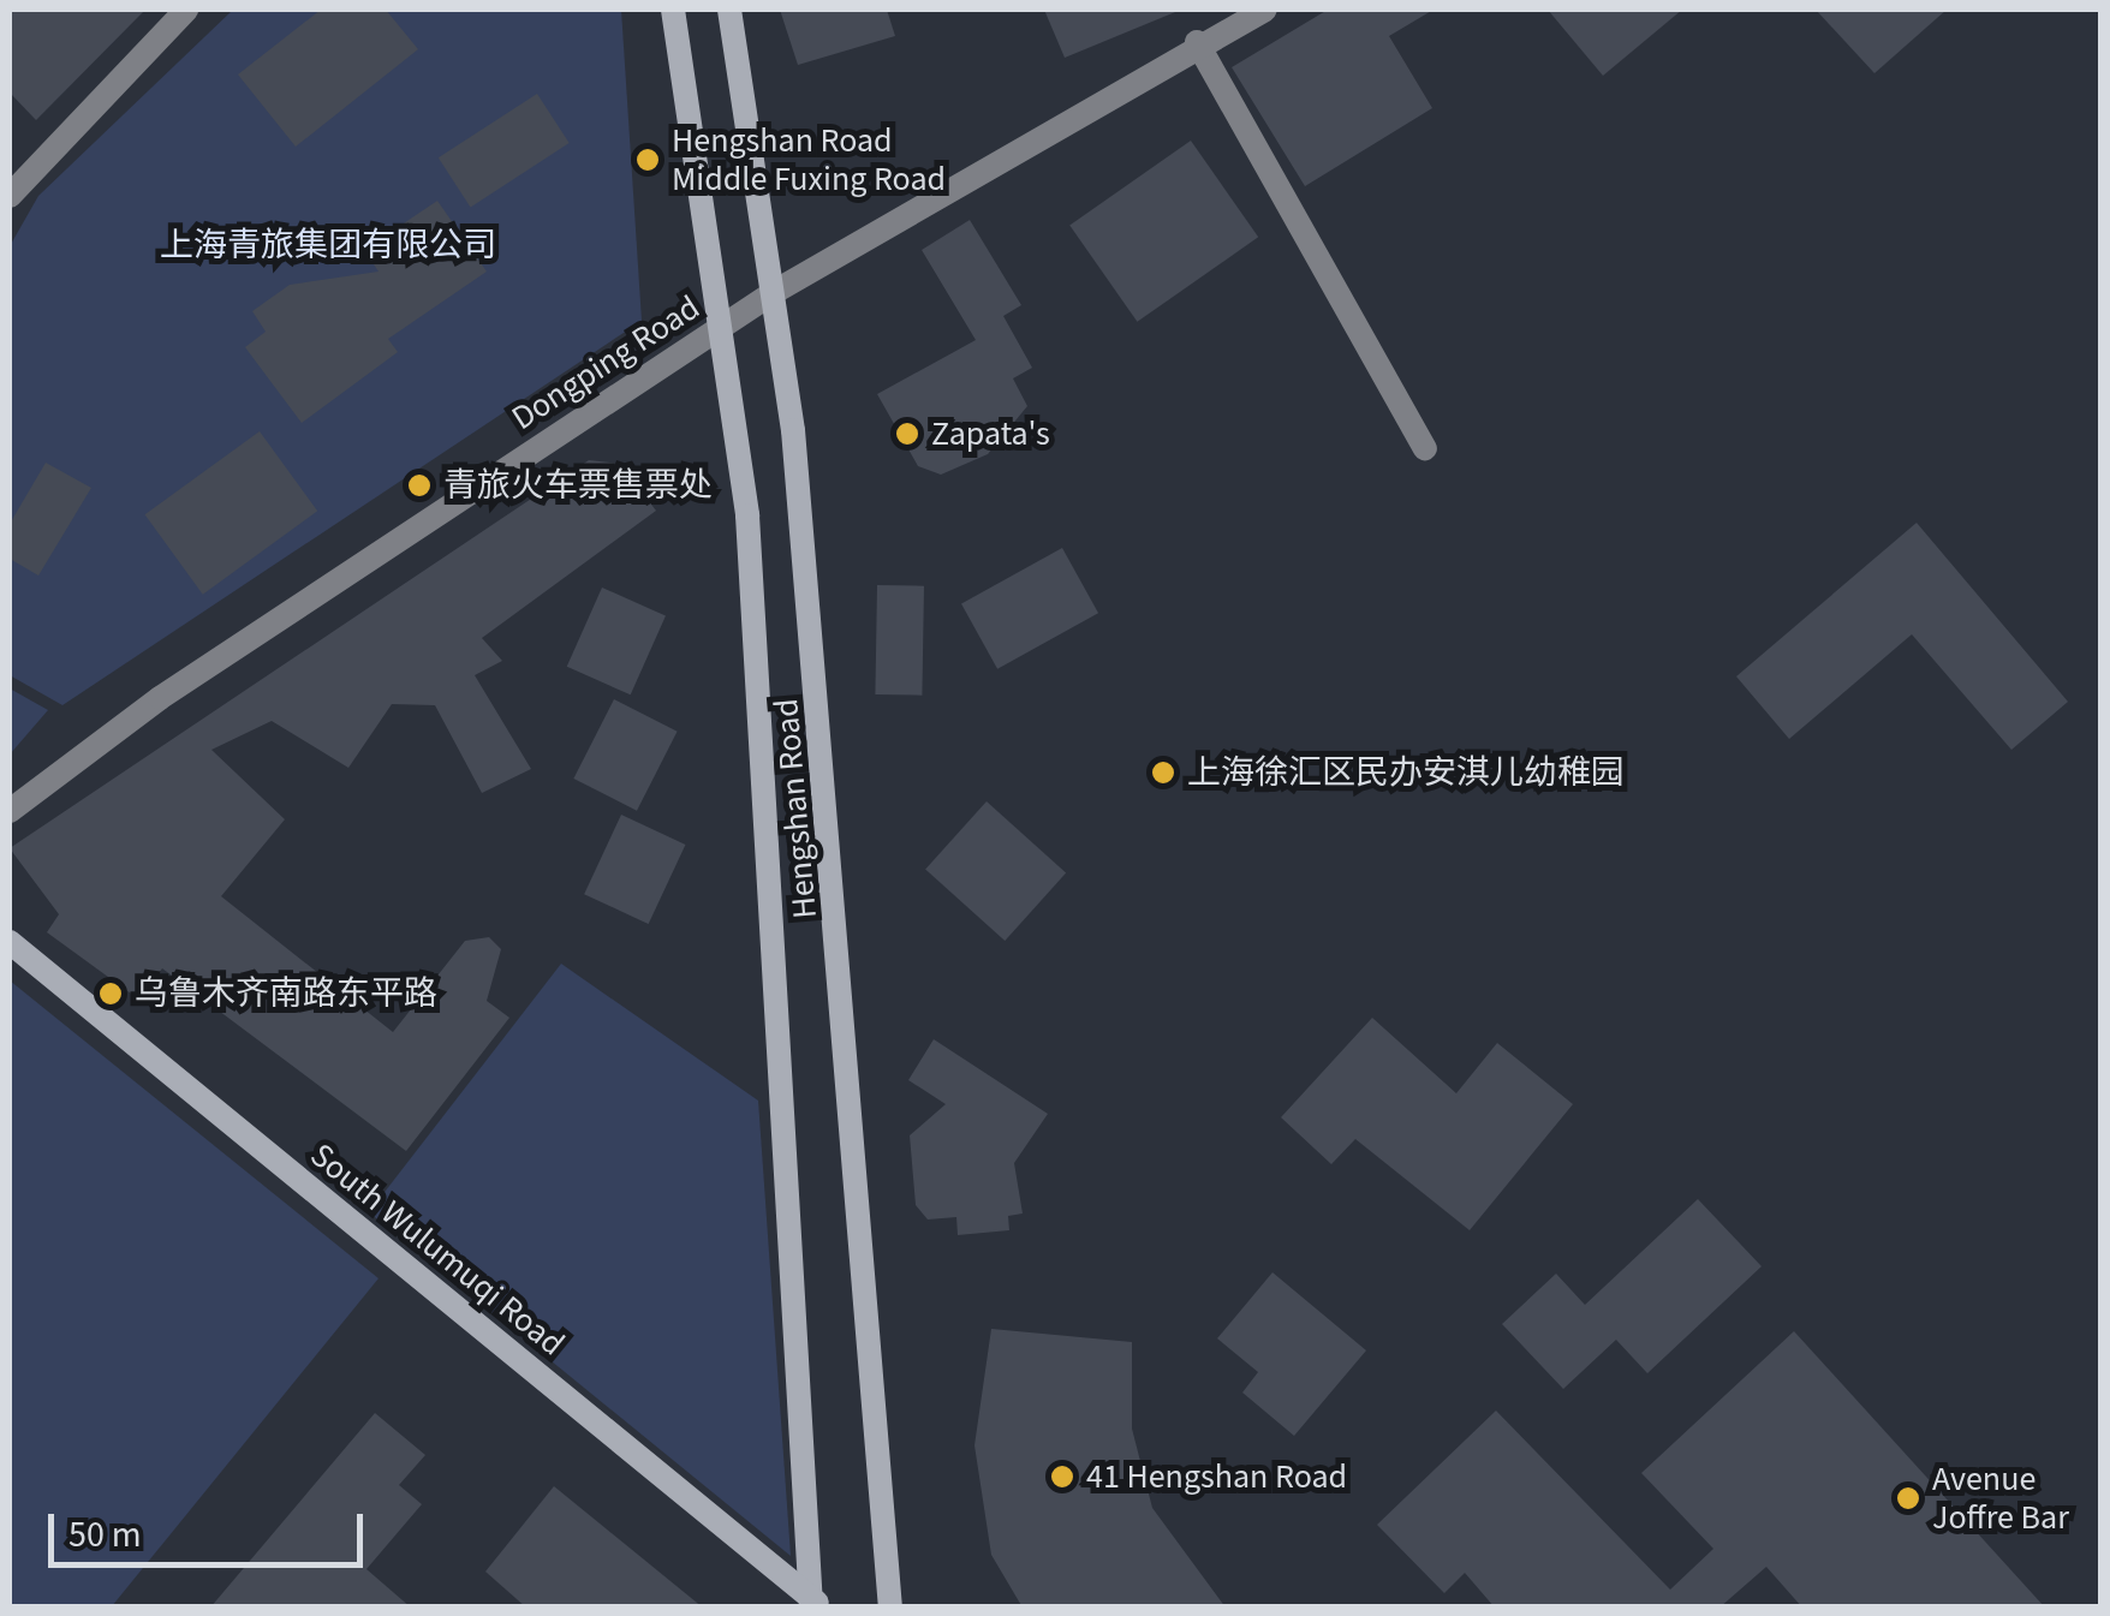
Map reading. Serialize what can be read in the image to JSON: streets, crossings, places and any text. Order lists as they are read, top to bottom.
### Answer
{
  "streets": {
    "main road": ["Hengshan Road", "South Wulumuqi Road"],
    "street": ["Dongping Road"]
  },
  "crossings": [
    ["Dongping Road", "Hengshan Road"],
    ["Hengshan Road", "South Wulumuqi Road"]
  ],
  "parks": ["上海青旅集团有限公司"],
  "places": [
    "Hengshan Road Middle Fuxing Road",
    "Zapata's",
    "青旅火车票售票处",
    "上海徐汇区民办安淇儿幼稚园",
    "乌鲁木齐南路东平路",
    "41 Hengshan Road",
    "Avenue Joffre Bar"
  ],
  "scale_bar": "50 m"
}
